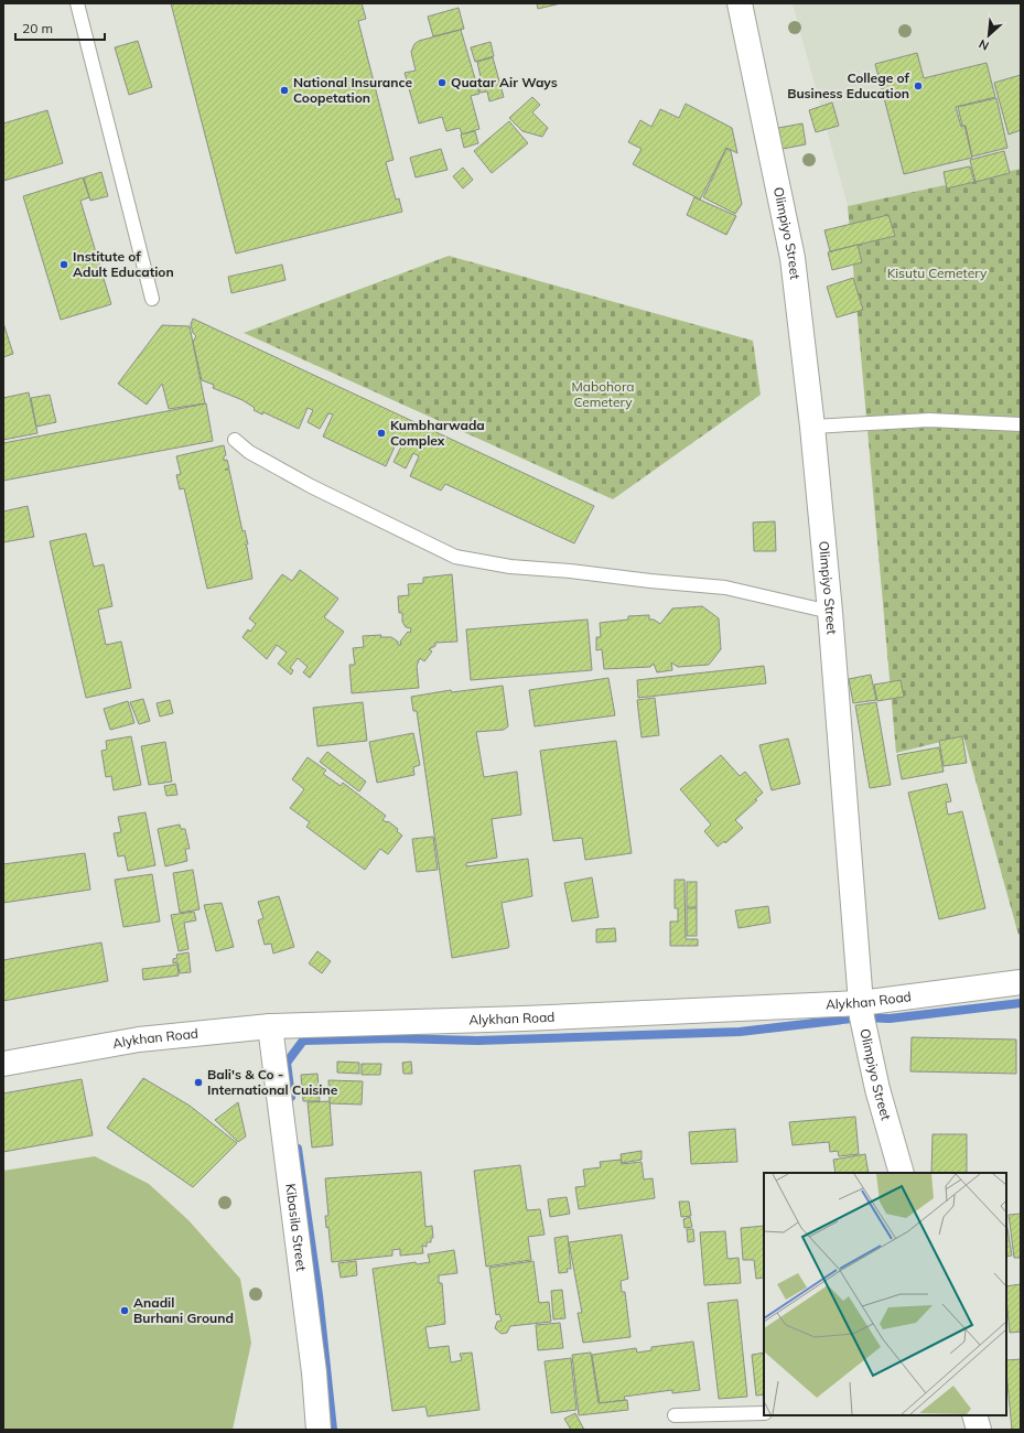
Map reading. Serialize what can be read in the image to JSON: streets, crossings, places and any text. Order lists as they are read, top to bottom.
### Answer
{
  "streets": {
    "street": ["Olimpiyo Street", "Alykhan Road", "Kibasila Street"]
  },
  "crossings": [
    ["Olimpiyo Street", "Alykhan Road"],
    ["Alykhan Road", "Kibasila Street"]
  ],
  "parks": ["Kisutu Cemetery", "Mabohora Cemetery"],
  "places": [
    "Quatar Air Ways",
    "College of Business Education",
    "National Insurance Coopetation",
    "Institute of Adult Education",
    "Kumbharwada Complex",
    "Bali's & Co - International Cuisine",
    "Anadil Burhani Ground"
  ],
  "scale_bar": "20 m",
  "north": "bottom left"
}
